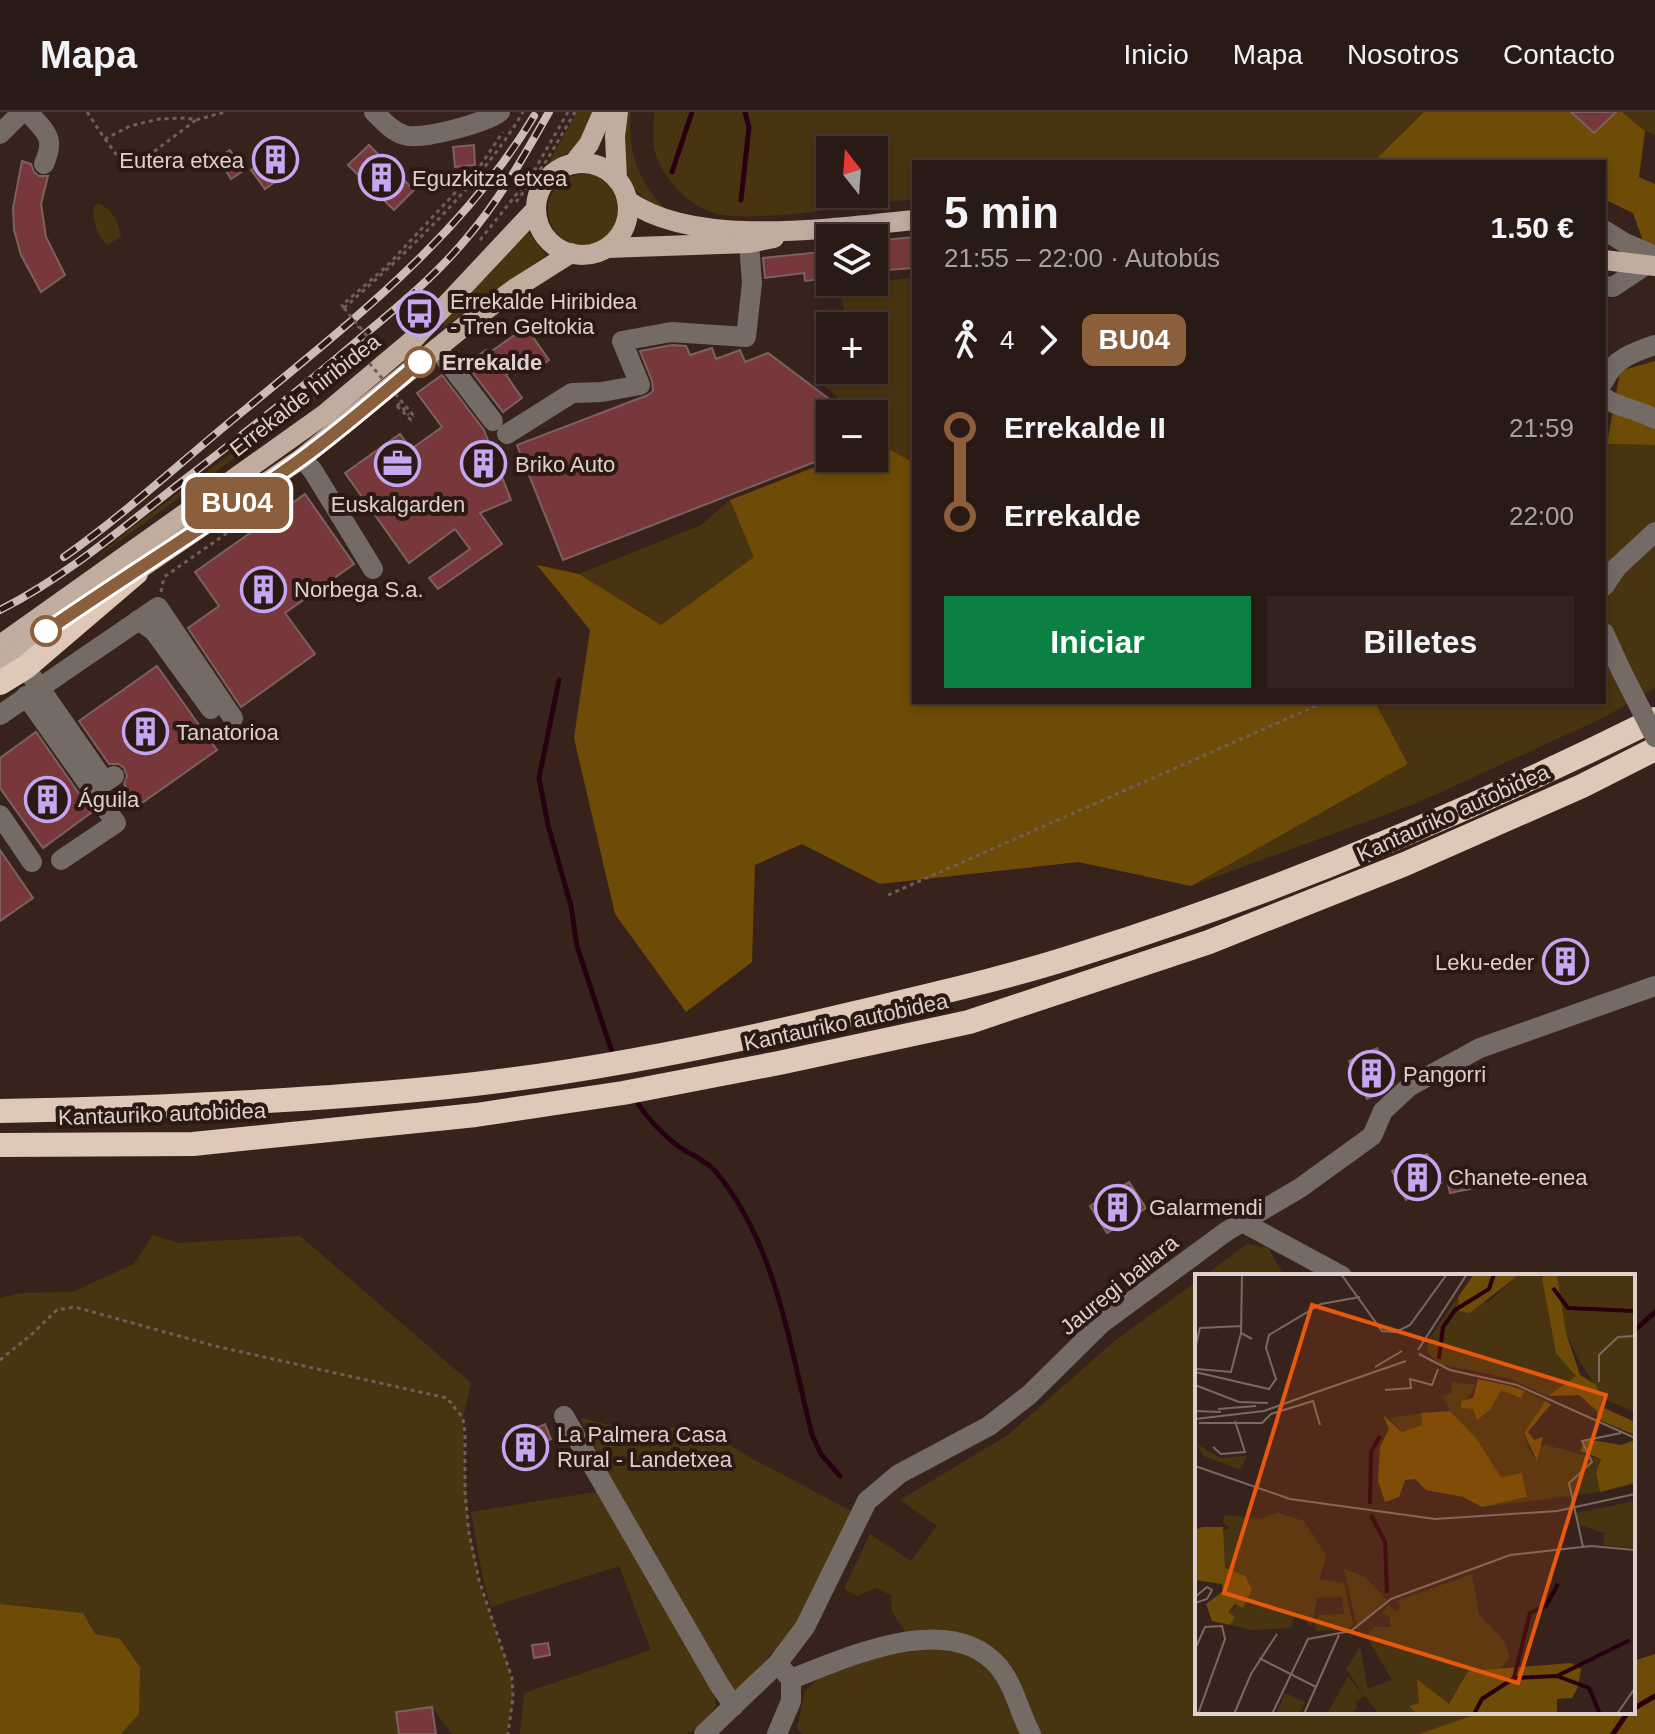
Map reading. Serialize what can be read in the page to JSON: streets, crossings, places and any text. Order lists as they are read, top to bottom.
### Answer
{
  "streets": {
    "highway": ["Kantauriko autobidea"],
    "main road": ["Errekalde hiribidea"],
    "street": ["Jauregi bailara"]
  },
  "places": {
    "building": [
      "Eutera etxea",
      "Eguzkitza etxea",
      "Briko Auto",
      "Norbega S.a.",
      "Tanatorioa",
      "Águila",
      "Leku-eder",
      "Pangorri",
      "Chanete-enea",
      "Galarmendi",
      "La Palmera Casa Rural - Landetxea"
    ],
    "bus stop": ["Errekalde Hiribidea - Tren Geltokia"],
    "other": ["Errekalde"],
    "office": ["Euskalgarden"]
  },
  "lines": ["bus line BU04"],
  "north": "top",
  "page": {
    "header": "Mapa",
    "nav": [
      "Inicio",
      "Mapa",
      "Nosotros",
      "Contacto"
    ],
    "on_map": "BU04",
    "map_buttons": ["+", "−"],
    "heading": ["5 min", "21:55 – 22:00 · Autobús", "1.50 €"],
    "legs": ["4", "BU04"],
    "list": [
      {
        "name": "Errekalde II",
        "value": "21:59"
      },
      {
        "name": "Errekalde",
        "value": "22:00"
      }
    ],
    "buttons": ["Iniciar", "Billetes"]
  }
}
